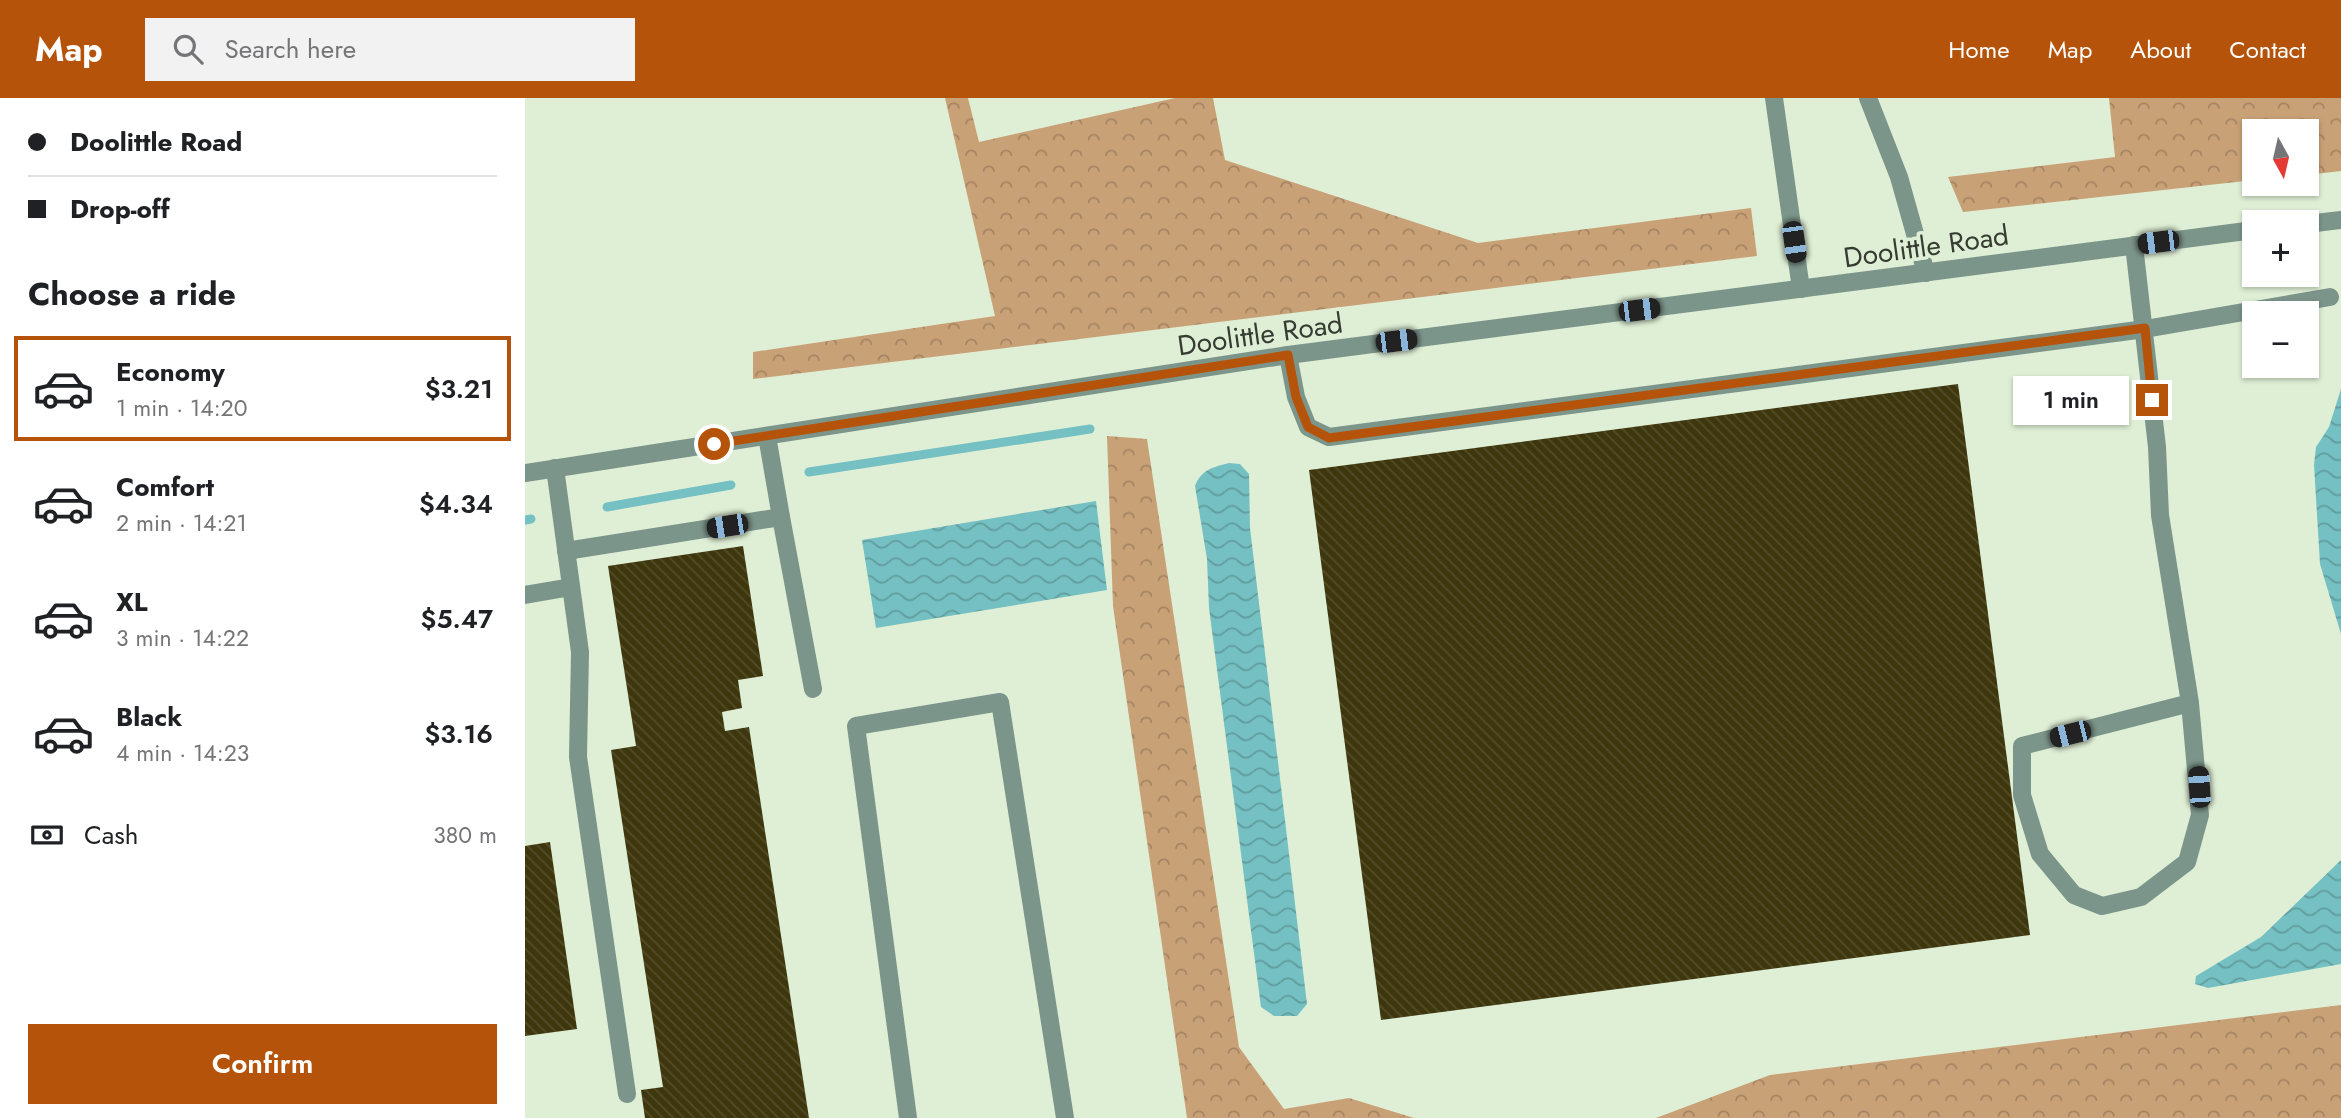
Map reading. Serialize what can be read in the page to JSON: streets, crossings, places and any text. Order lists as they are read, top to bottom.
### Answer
{
  "streets": {
    "street": ["Doolittle Road"]
  },
  "north": "bottom",
  "page": {
    "header": "Map",
    "search": "Search here",
    "nav": [
      "Home",
      "Map",
      "About",
      "Contact"
    ],
    "banner": ["Doolittle Road", "Drop-off"],
    "map_buttons": ["+", "−"],
    "heading": "Choose a ride",
    "list": [
      {
        "name": "Economy",
        "note": "1 min · 14:20",
        "value": "$3.21"
      },
      {
        "name": "Comfort",
        "note": "2 min · 14:21",
        "value": "$4.34"
      },
      {
        "name": "XL",
        "note": "3 min · 14:22",
        "value": "$5.47"
      },
      {
        "name": "Black",
        "note": "4 min · 14:23",
        "value": "$3.16"
      }
    ],
    "bubble": "1 min",
    "pay": ["Cash", "380 m"],
    "buttons": "Confirm"
  }
}
